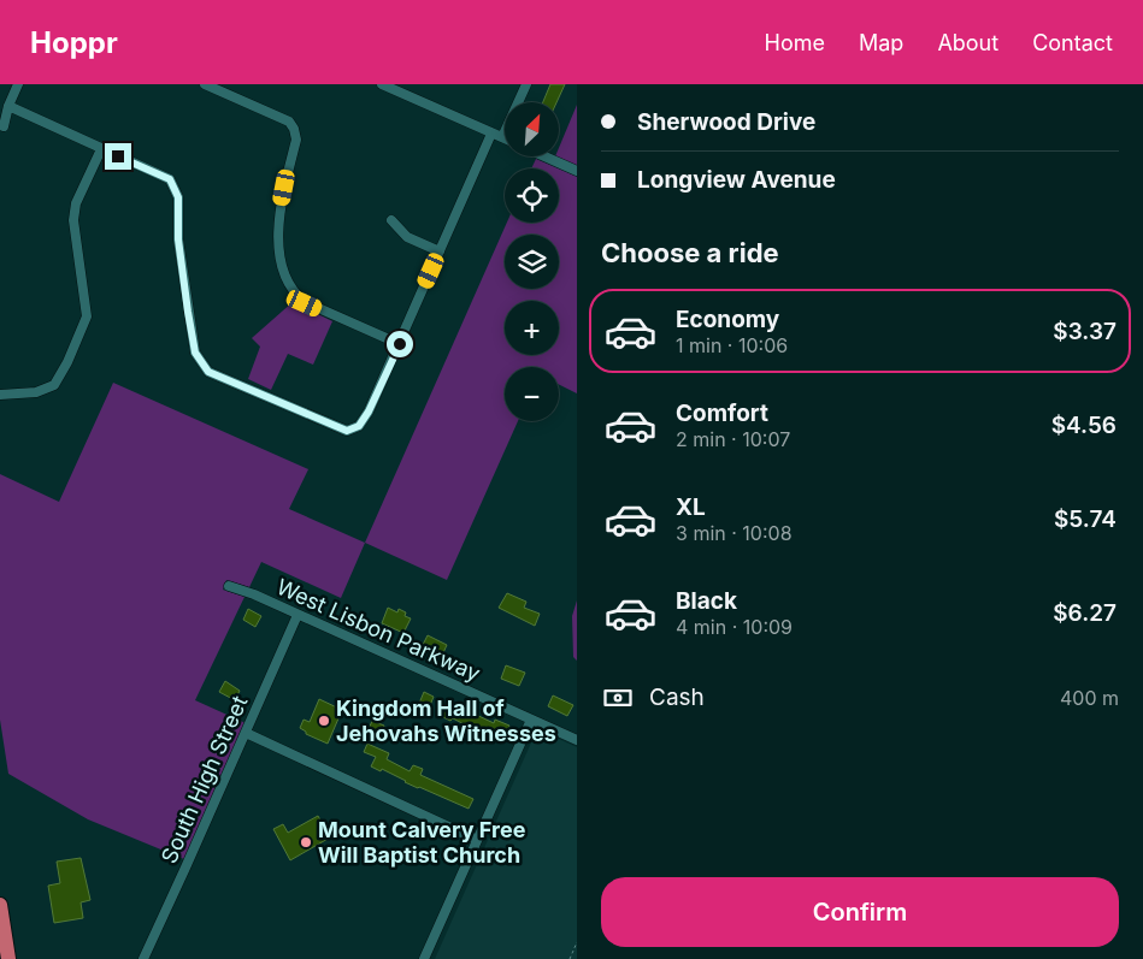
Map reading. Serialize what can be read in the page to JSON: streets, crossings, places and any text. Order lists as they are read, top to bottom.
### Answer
{
  "streets": {
    "street": ["West Lisbon Parkway", "South High Street"]
  },
  "crossings": [
    ["West Lisbon Parkway", "South High Street"]
  ],
  "places": ["Kingdom Hall of Jehovahs Witnesses", "Mount Calvery Free Will Baptist Church"],
  "north": "top right",
  "page": {
    "header": "Hoppr",
    "nav": [
      "Home",
      "Map",
      "About",
      "Contact"
    ],
    "banner": ["Sherwood Drive", "Longview Avenue"],
    "map_buttons": ["+", "−"],
    "heading": "Choose a ride",
    "list": [
      {
        "name": "Economy",
        "note": "1 min · 10:06",
        "value": "$3.37"
      },
      {
        "name": "Comfort",
        "note": "2 min · 10:07",
        "value": "$4.56"
      },
      {
        "name": "XL",
        "note": "3 min · 10:08",
        "value": "$5.74"
      },
      {
        "name": "Black",
        "note": "4 min · 10:09",
        "value": "$6.27"
      }
    ],
    "pay": ["Cash", "400 m"],
    "buttons": "Confirm"
  }
}
